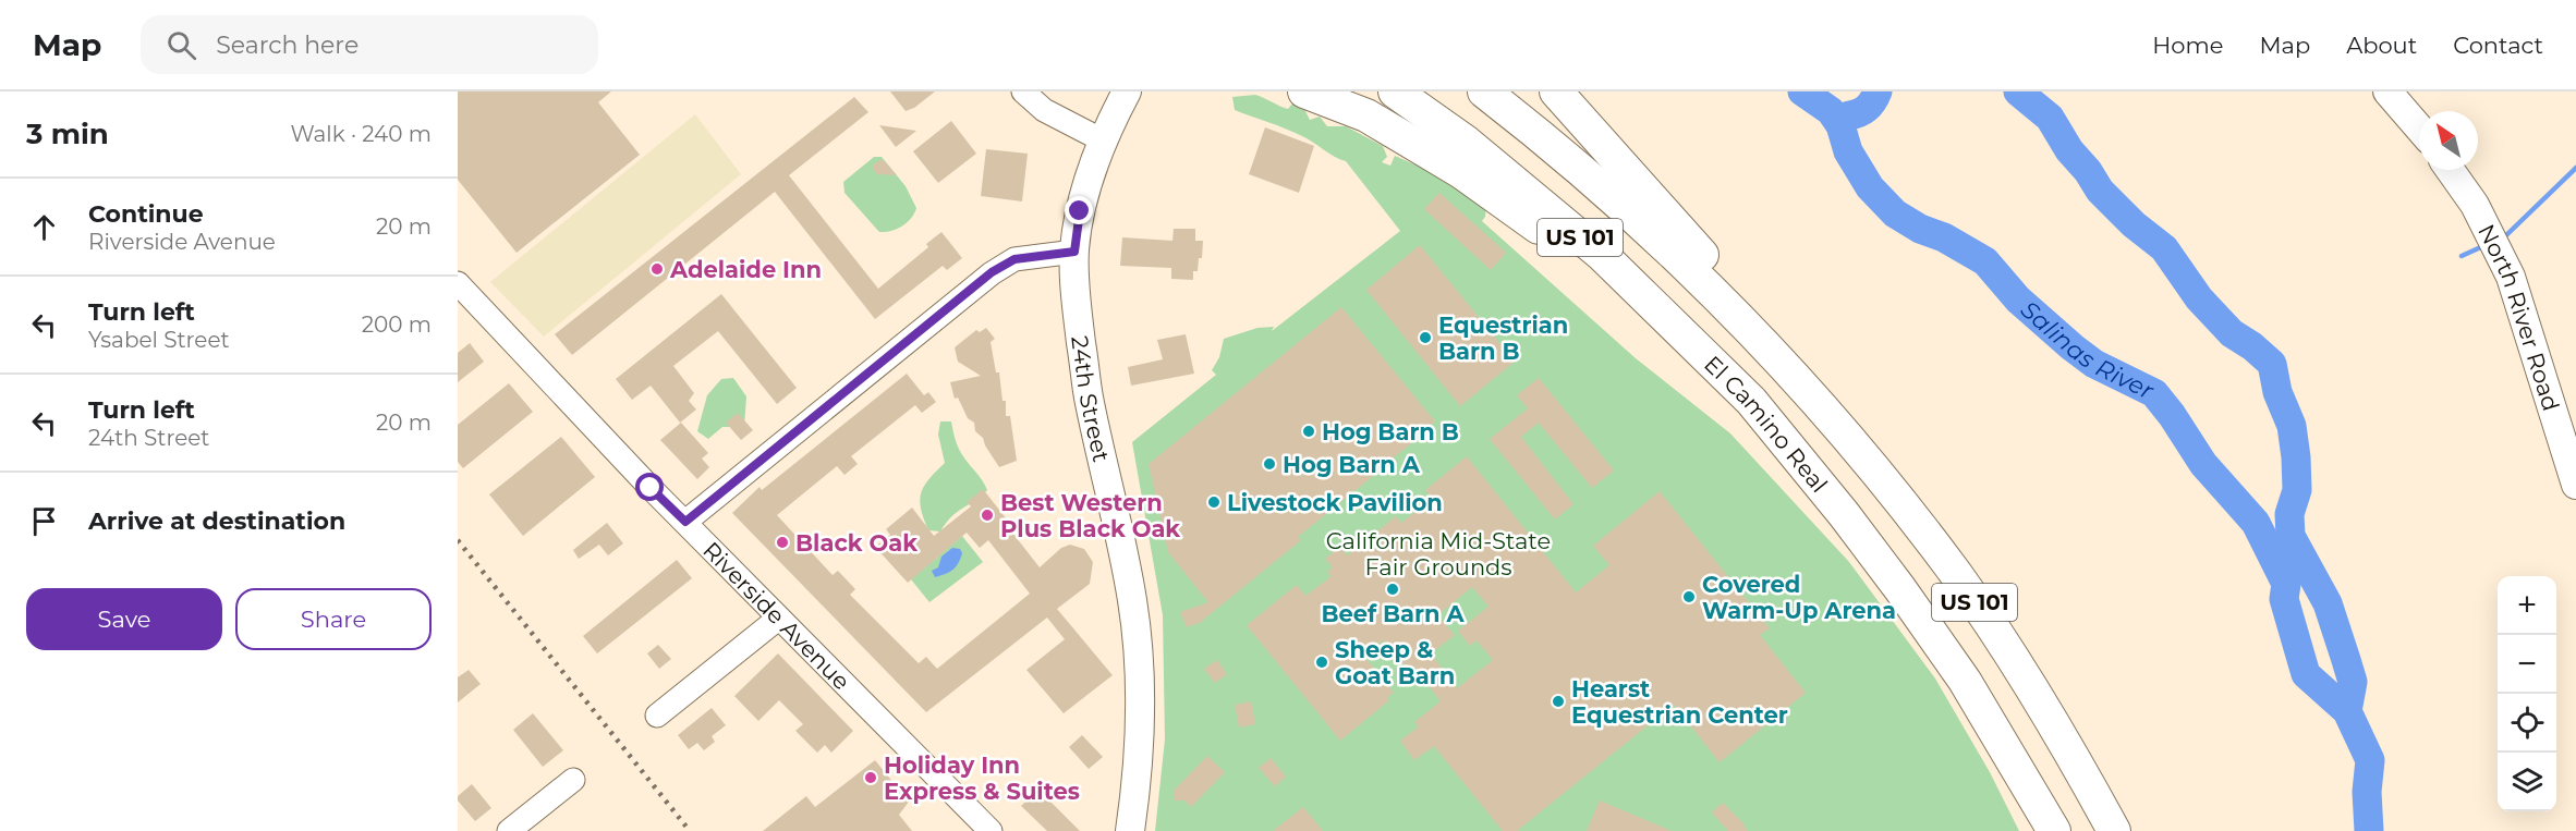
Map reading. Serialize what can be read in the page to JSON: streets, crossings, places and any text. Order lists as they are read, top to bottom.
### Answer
{
  "streets": {
    "highway": ["US 101", "El Camino Real"],
    "main road": ["North River Road", "24th Street"],
    "street": ["Riverside Avenue"]
  },
  "water": ["Salinas River"],
  "parks": ["California Mid-State Fair Grounds"],
  "places": [
    "Adelaide Inn",
    "Equestrian Barn B",
    "Hog Barn B",
    "Hog Barn A",
    "Livestock Pavilion",
    "Best Western Plus Black Oak",
    "Black Oak",
    "Beef Barn A",
    "Covered Warm-Up Arena",
    "Sheep & Goat Barn",
    "Hearst Equestrian Center",
    "Holiday Inn Express & Suites"
  ],
  "north": "top left",
  "page": {
    "header": "Map",
    "search": "Search here",
    "nav": [
      "Home",
      "Map",
      "About",
      "Contact"
    ],
    "heading": ["3 min", "Walk · 240 m"],
    "list": [
      ["Continue", "Riverside Avenue", "20 m"],
      ["Turn left", "Ysabel Street", "200 m"],
      ["Turn left", "24th Street", "20 m"],
      "Arrive at destination"
    ],
    "buttons": ["Save", "Share"],
    "map_buttons": ["+", "−"]
  }
}
